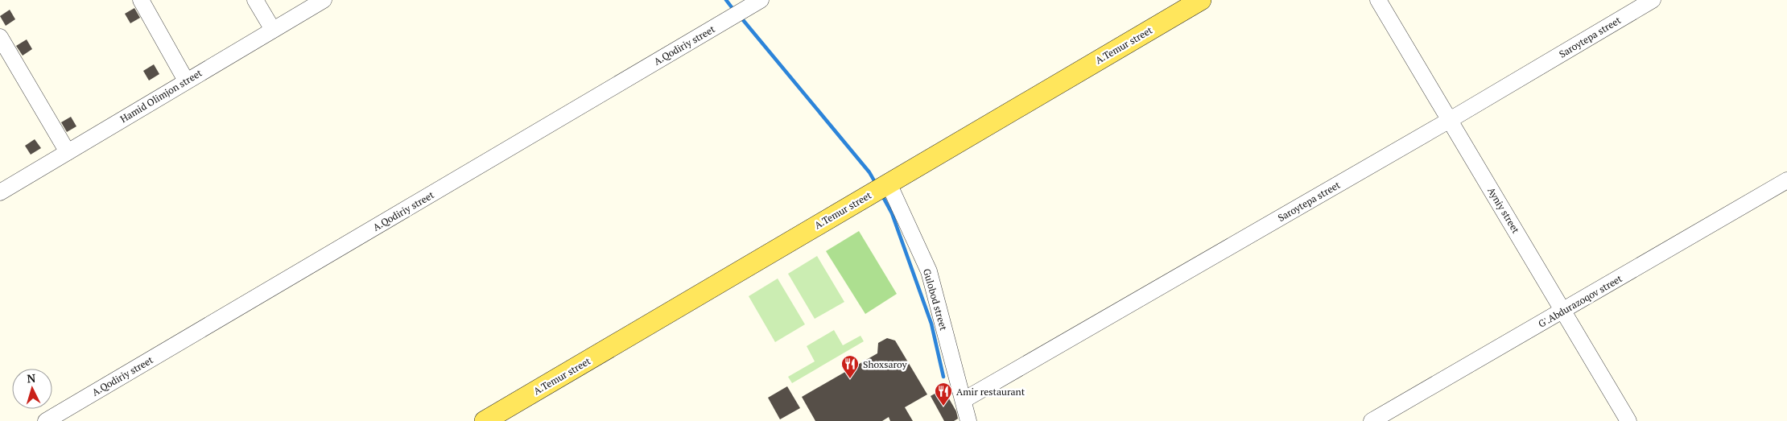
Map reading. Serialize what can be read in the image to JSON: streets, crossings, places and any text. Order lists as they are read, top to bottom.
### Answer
{
  "streets": {
    "main road": ["A.Temur street"],
    "street": [
      "Saroytepa street",
      "A.Qodiriy street",
      "Hamid Olimjon street",
      "Ayniy street",
      "Gulobod street",
      "G'.Abdurazoqov street"
    ]
  },
  "crossings": [
    ["Saroytepa street", "Ayniy street"],
    ["Saroytepa street", "Gulobod street"],
    ["A.Temur street", "Gulobod street"],
    ["Ayniy street", "G'.Abdurazoqov street"]
  ],
  "places": {
    "restaurant": ["Shoxsaroy", "Amir restaurant"]
  },
  "north": "top"
}
